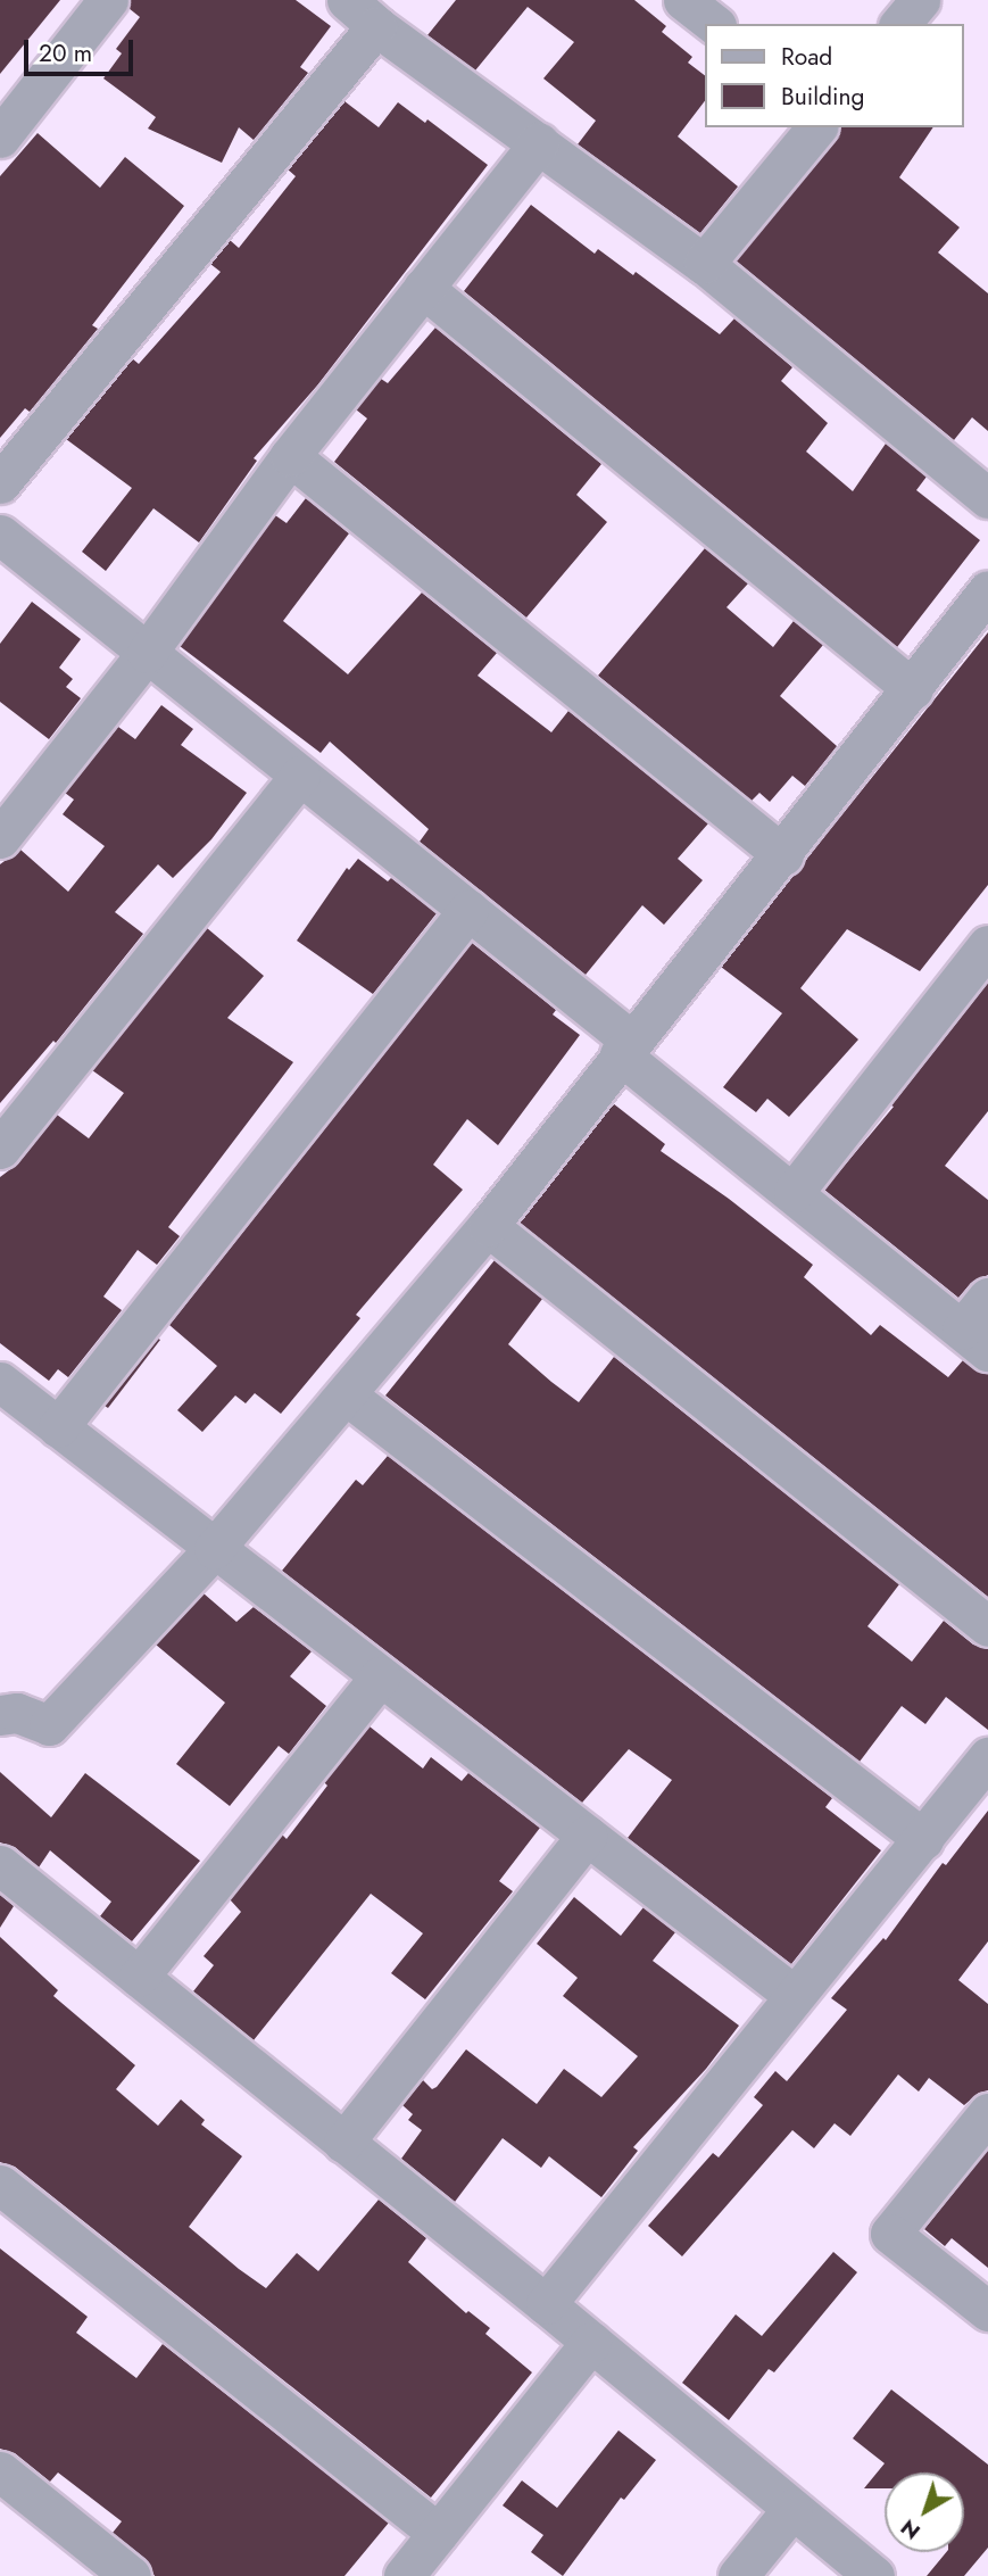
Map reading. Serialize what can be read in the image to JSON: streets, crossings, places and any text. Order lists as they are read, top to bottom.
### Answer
{
  "legend": ["Road", "Building"],
  "scale_bar": "20 m",
  "north": "bottom left"
}
